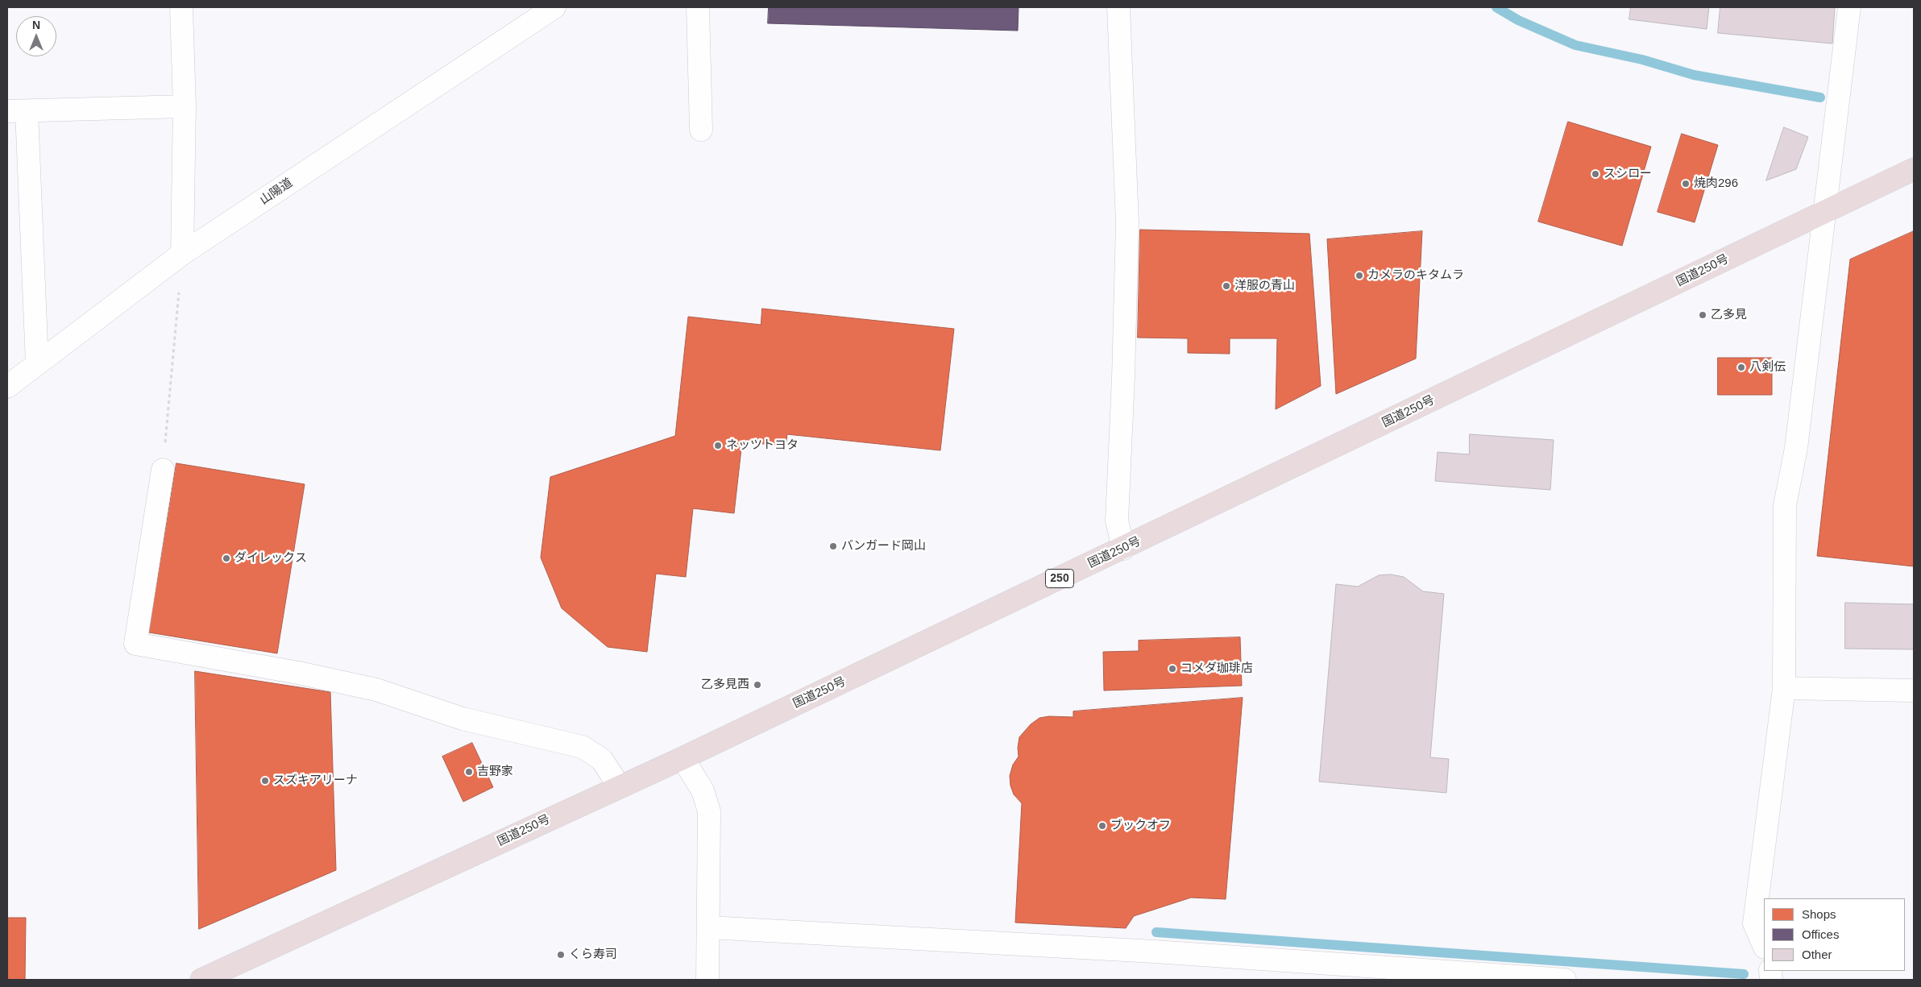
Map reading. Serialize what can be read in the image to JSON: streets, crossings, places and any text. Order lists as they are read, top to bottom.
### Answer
{
  "streets": {
    "highway": ["国道250号", "250"],
    "street": ["山陽道"]
  },
  "places": [
    "スシロー",
    "焼肉296",
    "カメラのキタムラ",
    "洋服の青山",
    "乙多見",
    "八剣伝",
    "ネッツトヨタ",
    "バンガード岡山",
    "ダイレックス",
    "コメダ珈琲店",
    "乙多見西",
    "吉野家",
    "スズキアリーナ",
    "ブックオフ",
    "くら寿司"
  ],
  "legend": ["Shops", "Offices", "Other"],
  "north": "top"
}
